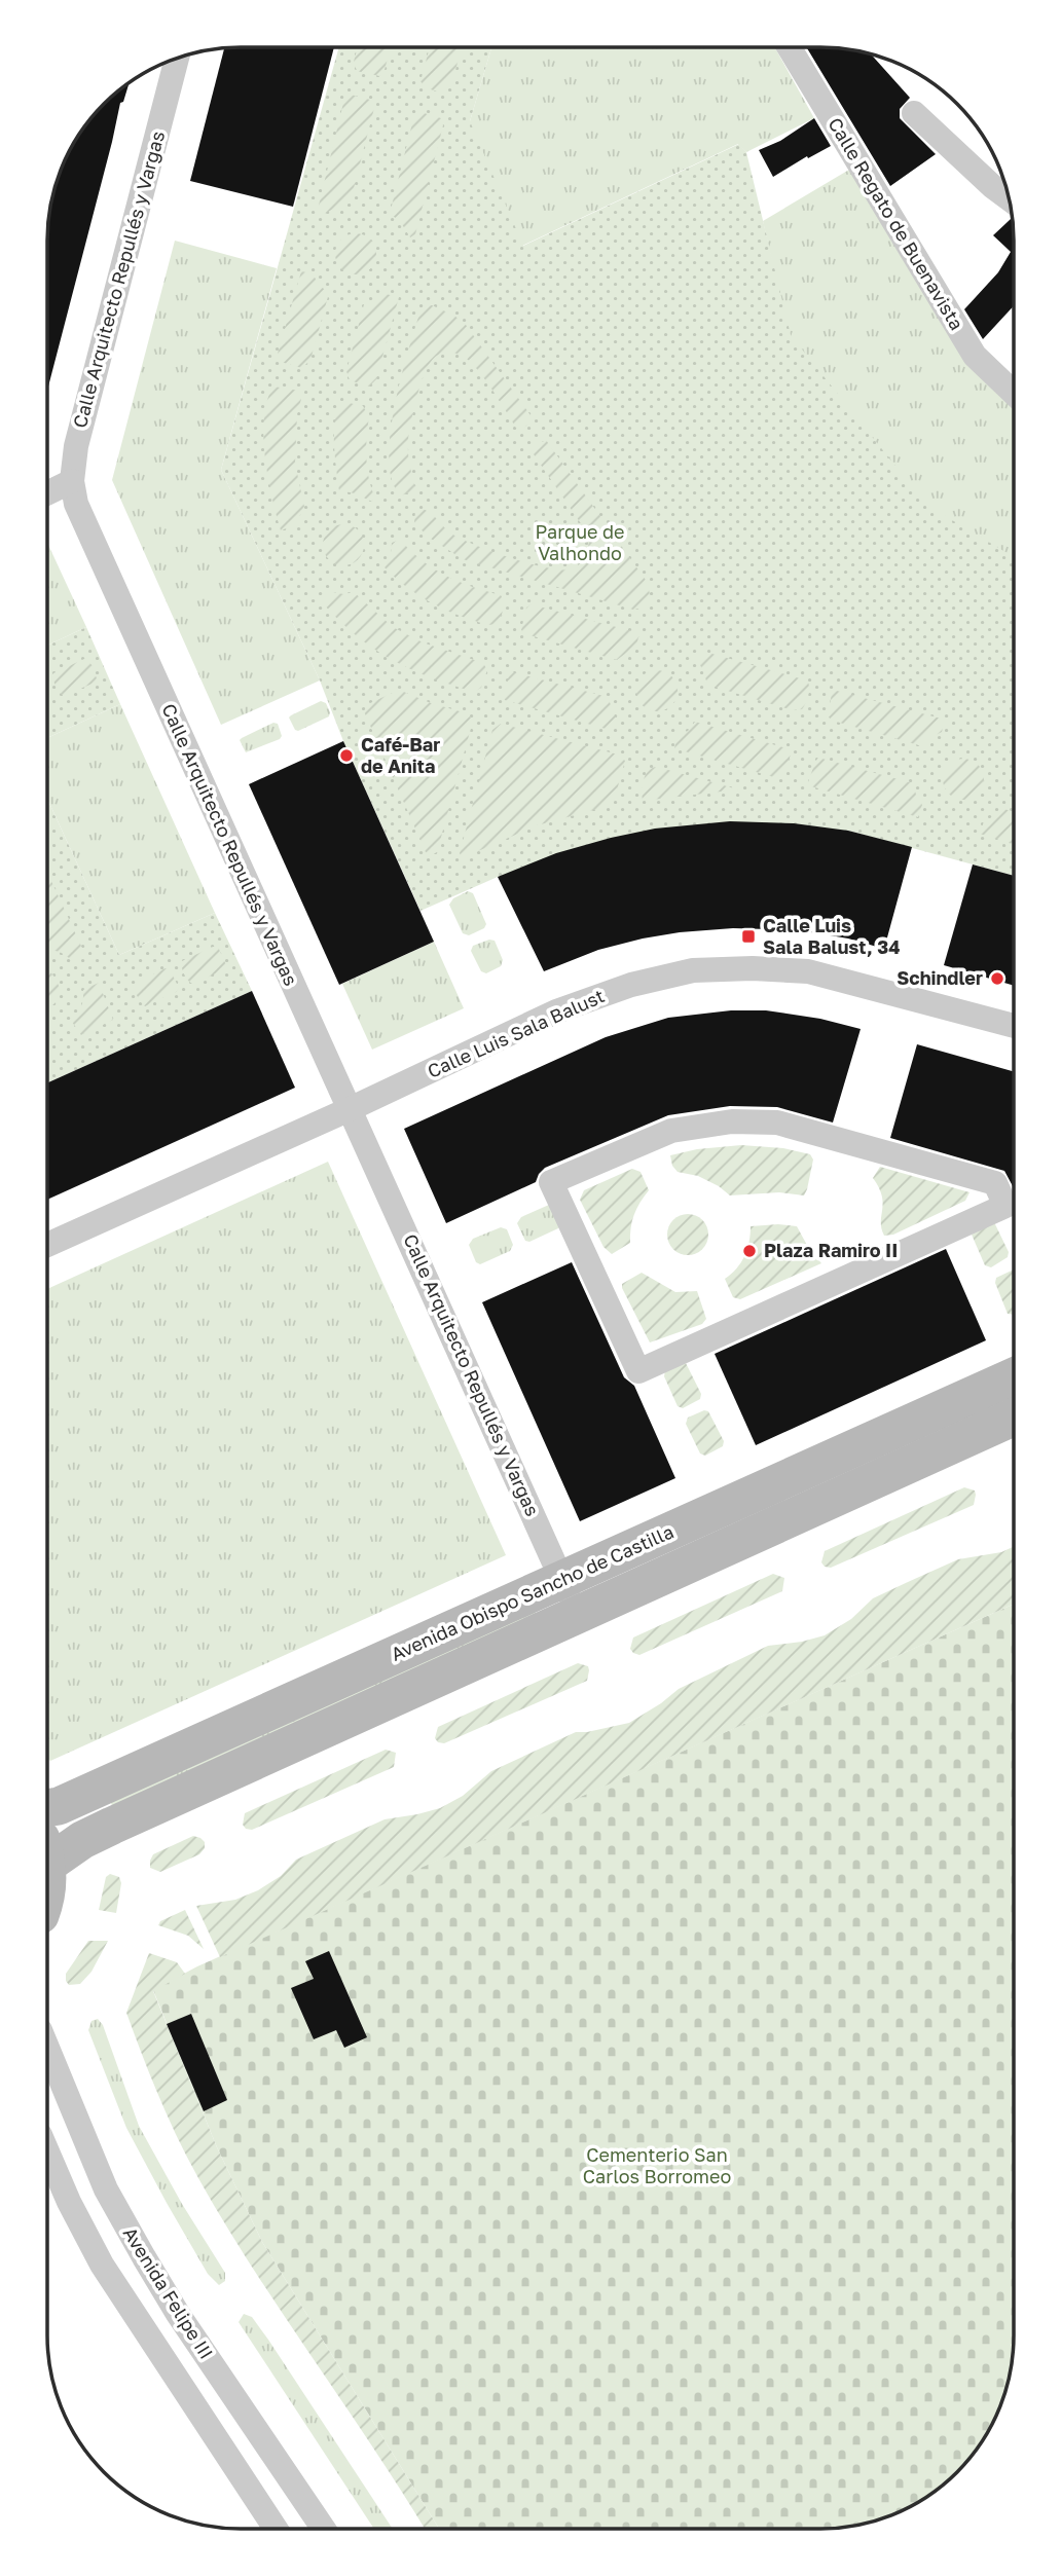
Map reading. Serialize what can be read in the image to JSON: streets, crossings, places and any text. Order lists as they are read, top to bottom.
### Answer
{
  "streets": {
    "main road": ["Avenida Obispo Sancho de Castilla"],
    "street": [
      "Calle Regato de Buenavista",
      "Calle Arquitecto Repullés y Vargas",
      "Calle Luis Sala Balust",
      "Avenida Felipe III"
    ]
  },
  "crossings": [
    ["Calle Arquitecto Repullés y Vargas", "Calle Luis Sala Balust"],
    ["Calle Arquitecto Repullés y Vargas", "Avenida Obispo Sancho de Castilla"]
  ],
  "parks": ["Parque de Valhondo", "Cementerio San Carlos Borromeo"],
  "places": {
    "other": ["Café-Bar de Anita", "Schindler", "Plaza Ramiro II"],
    "transit": ["Calle Luis Sala Balust, 34"]
  }
}
